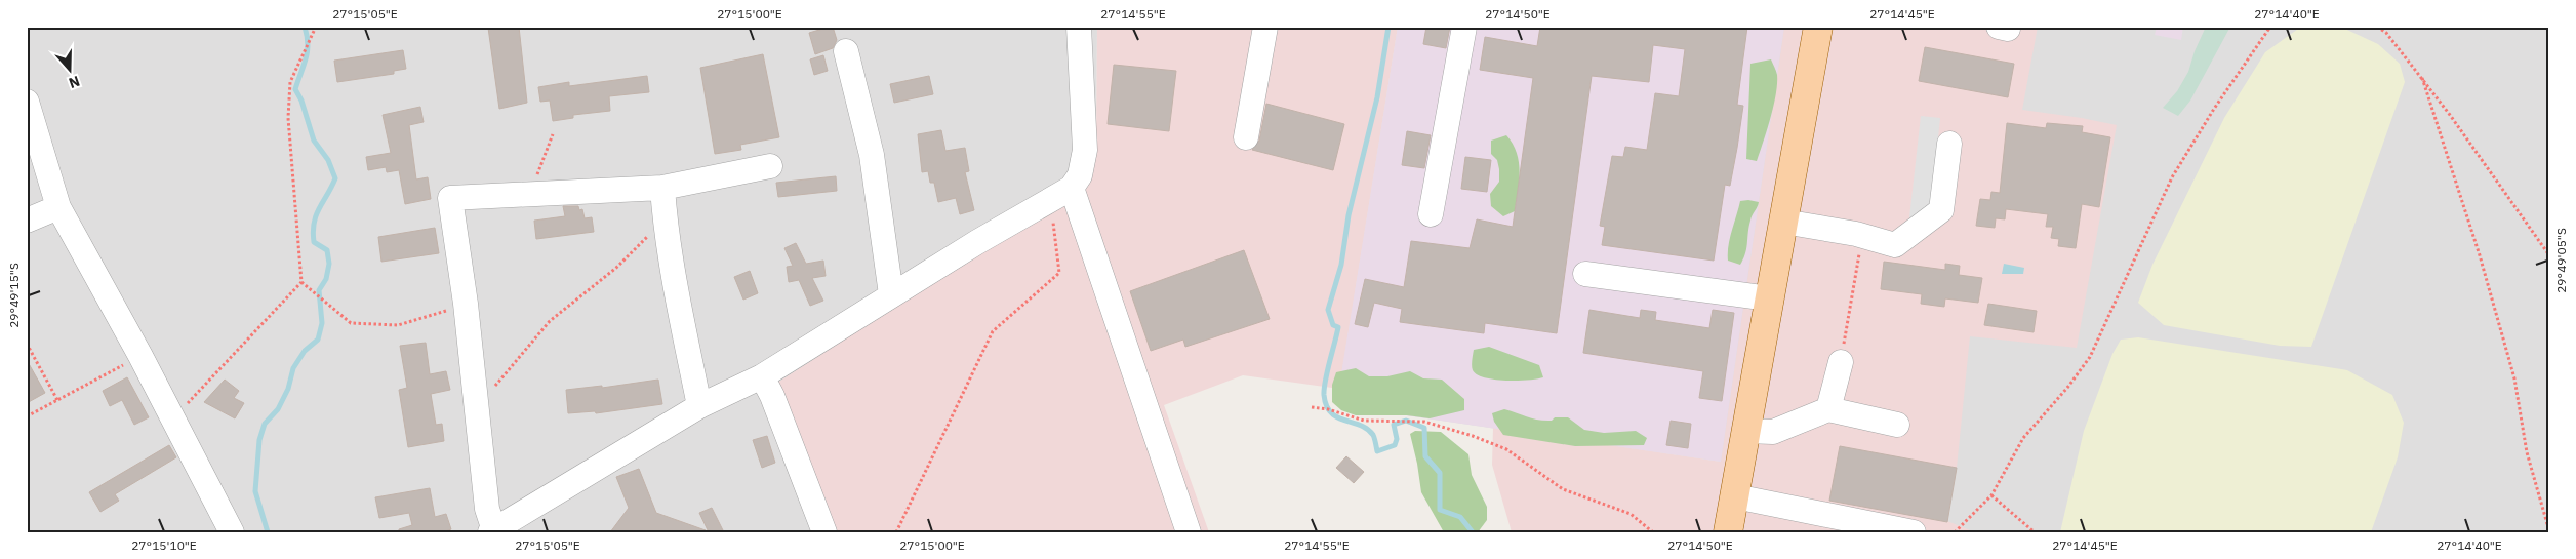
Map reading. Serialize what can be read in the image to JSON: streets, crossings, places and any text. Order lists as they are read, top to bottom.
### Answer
{
  "north": "bottom",
  "coordinates": [
    "27°15'05\"E",
    "27°15'00\"E",
    "27°14'55\"E",
    "27°14'50\"E",
    "27°14'45\"E",
    "27°14'40\"E",
    "29°49'05\"S",
    "29°49'15\"S",
    "27°15'10\"E"
  ]
}
